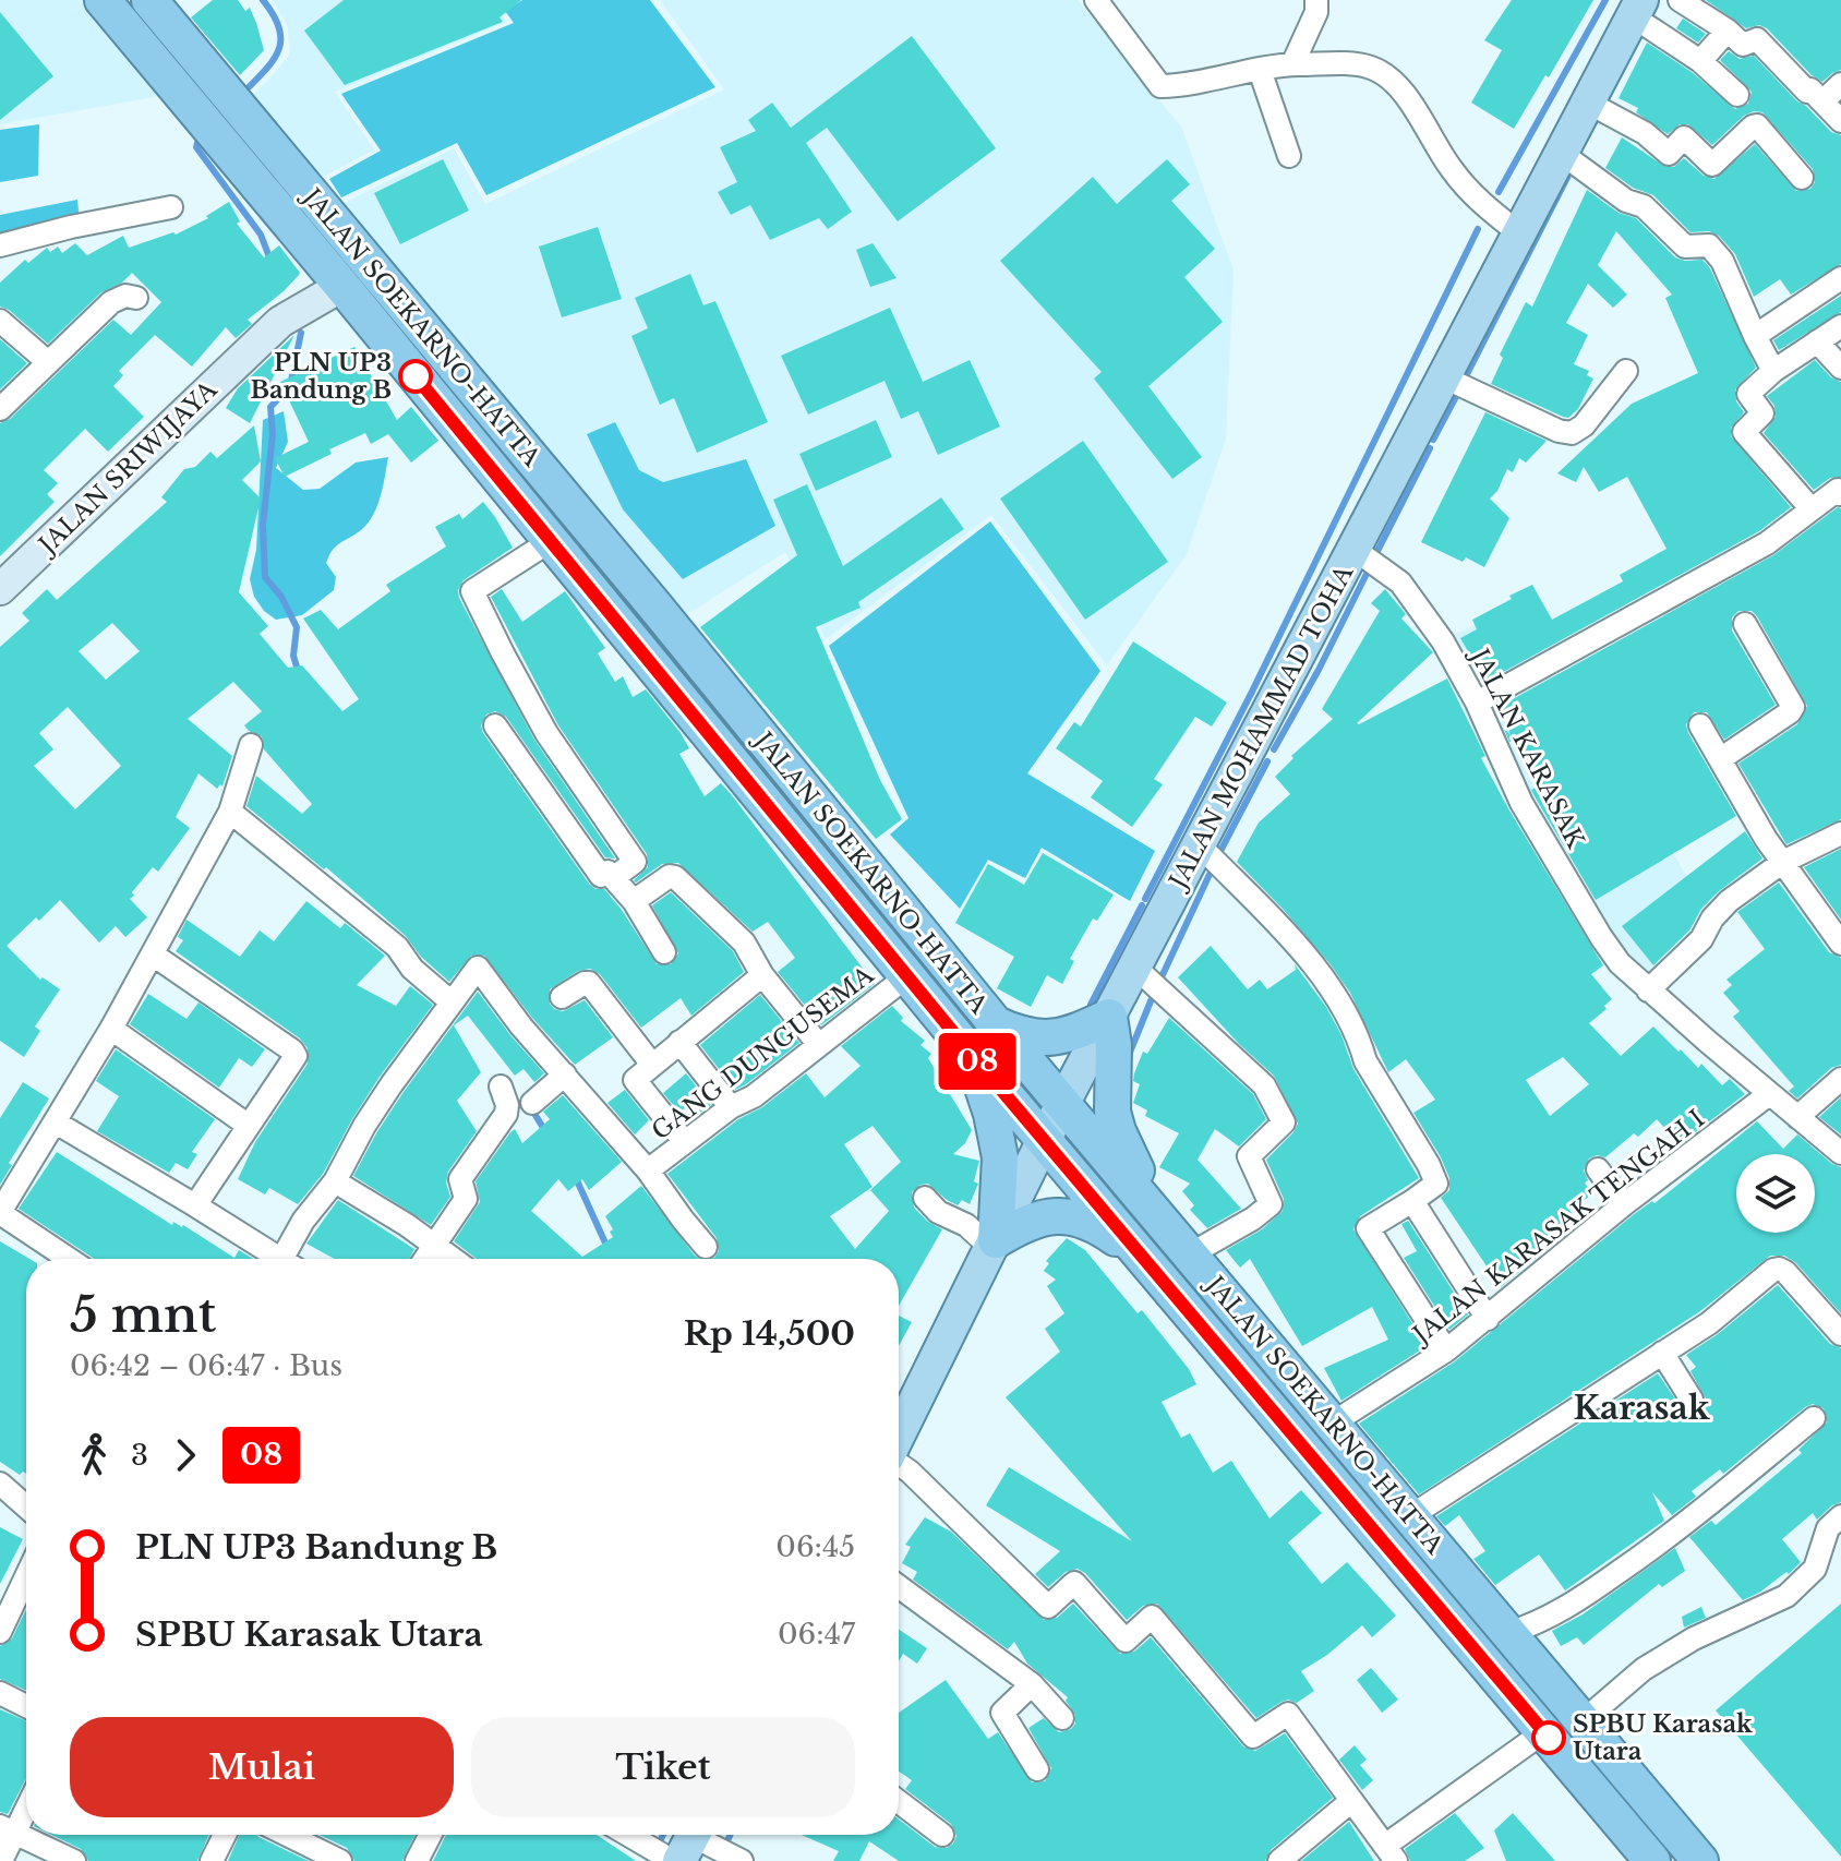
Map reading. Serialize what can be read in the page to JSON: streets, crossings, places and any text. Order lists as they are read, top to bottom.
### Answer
{
  "streets": {
    "highway": ["JALAN SOEKARNO-HATTA"],
    "main road": ["JALAN SRIWIJAYA", "JALAN MOHAMMAD TOHA"],
    "street": ["JALAN KARASAK", "GANG DUNGUSEMA", "JALAN KARASAK TENGAH I"]
  },
  "crossings": [
    ["JALAN SOEKARNO-HATTA", "JALAN SRIWIJAYA"],
    ["JALAN SOEKARNO-HATTA", "JALAN MOHAMMAD TOHA"],
    ["JALAN SOEKARNO-HATTA", "GANG DUNGUSEMA"],
    ["JALAN SOEKARNO-HATTA", "JALAN KARASAK TENGAH I"],
    ["JALAN MOHAMMAD TOHA", "JALAN KARASAK"],
    ["JALAN KARASAK", "JALAN KARASAK TENGAH I"]
  ],
  "districts": ["Karasak"],
  "places": ["PLN UP3 Bandung B", "SPBU Karasak Utara"],
  "lines": ["bus line 08"],
  "page": {
    "on_map": "08",
    "heading": ["5 mnt", "06:42 – 06:47 · Bus", "Rp 14,500"],
    "legs": ["3", "08"],
    "list": [
      {
        "name": "PLN UP3 Bandung B",
        "value": "06:45"
      },
      {
        "name": "SPBU Karasak Utara",
        "value": "06:47"
      }
    ],
    "buttons": ["Mulai", "Tiket"]
  }
}
